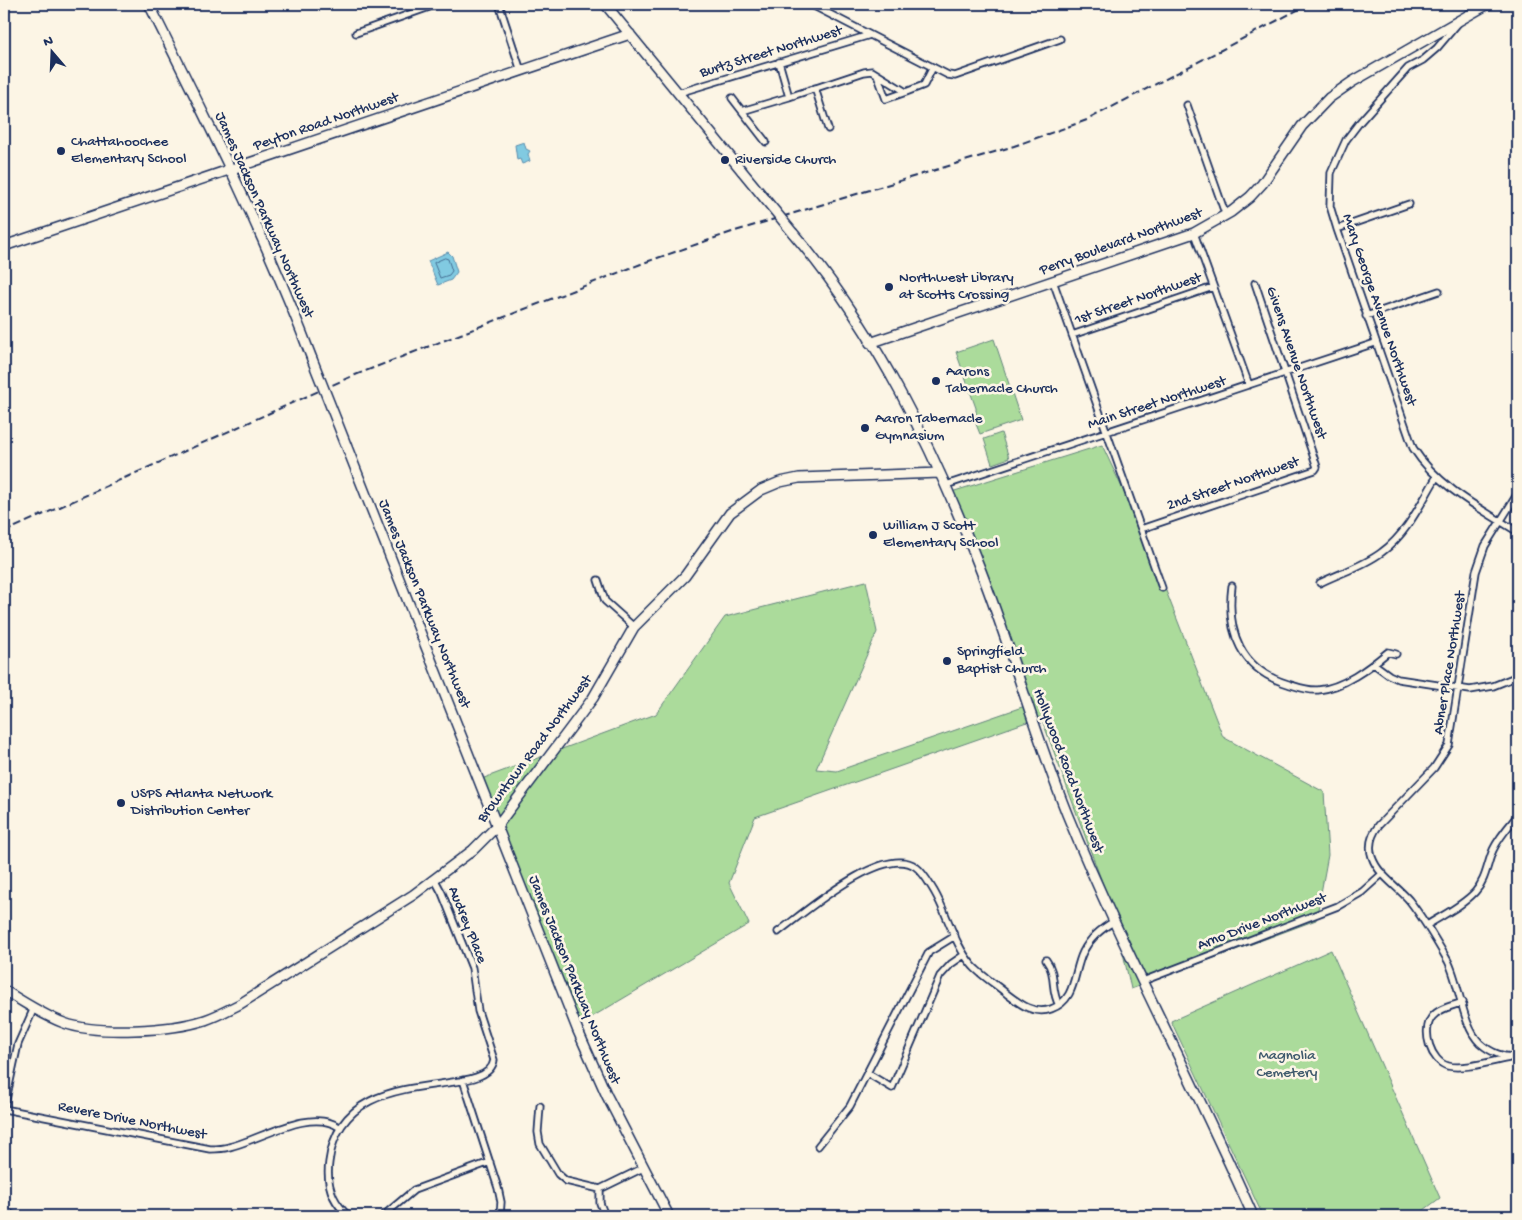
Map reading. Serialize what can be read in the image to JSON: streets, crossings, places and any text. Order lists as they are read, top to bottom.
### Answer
{
  "streets": {
    "street": [
      "Burtz Street Northwest",
      "Peyton Road Northwest",
      "James Jackson Parkway Northwest",
      "Perry Boulevard Northwest",
      "1st Street Northwest",
      "Mary George Avenue Northwest",
      "Givens Avenue Northwest",
      "Main Street Northwest",
      "2nd Street Northwest",
      "Abner Place Northwest",
      "Browntown Road Northwest",
      "Hollywood Road Northwest",
      "Arno Drive Northwest",
      "Audrey Place",
      "Revere Drive Northwest"
    ]
  },
  "crossings": [
    ["Burtz Street Northwest", "Hollywood Road Northwest"],
    ["Peyton Road Northwest", "James Jackson Parkway Northwest"],
    ["Peyton Road Northwest", "Hollywood Road Northwest"],
    ["James Jackson Parkway Northwest", "Browntown Road Northwest"],
    ["Perry Boulevard Northwest", "Mary George Avenue Northwest"],
    ["Perry Boulevard Northwest", "Hollywood Road Northwest"],
    ["Mary George Avenue Northwest", "Main Street Northwest"],
    ["Mary George Avenue Northwest", "Abner Place Northwest"],
    ["Givens Avenue Northwest", "Main Street Northwest"],
    ["Givens Avenue Northwest", "2nd Street Northwest"],
    ["Main Street Northwest", "Hollywood Road Northwest"],
    ["Abner Place Northwest", "Arno Drive Northwest"],
    ["Browntown Road Northwest", "Hollywood Road Northwest"],
    ["Browntown Road Northwest", "Audrey Place"],
    ["Hollywood Road Northwest", "Arno Drive Northwest"]
  ],
  "parks": ["Magnolia Cemetery"],
  "places": [
    "Chattahoochee Elementary School",
    "Riverside Church",
    "Northwest Library at Scotts Crossing",
    "Aarons Tabernacle Church",
    "Aaron Tabernacle Gymnasium",
    "William J Scott Elementary School",
    "Springfield Baptist Church",
    "USPS Atlanta Network Distribution Center"
  ],
  "north": "top"
}
